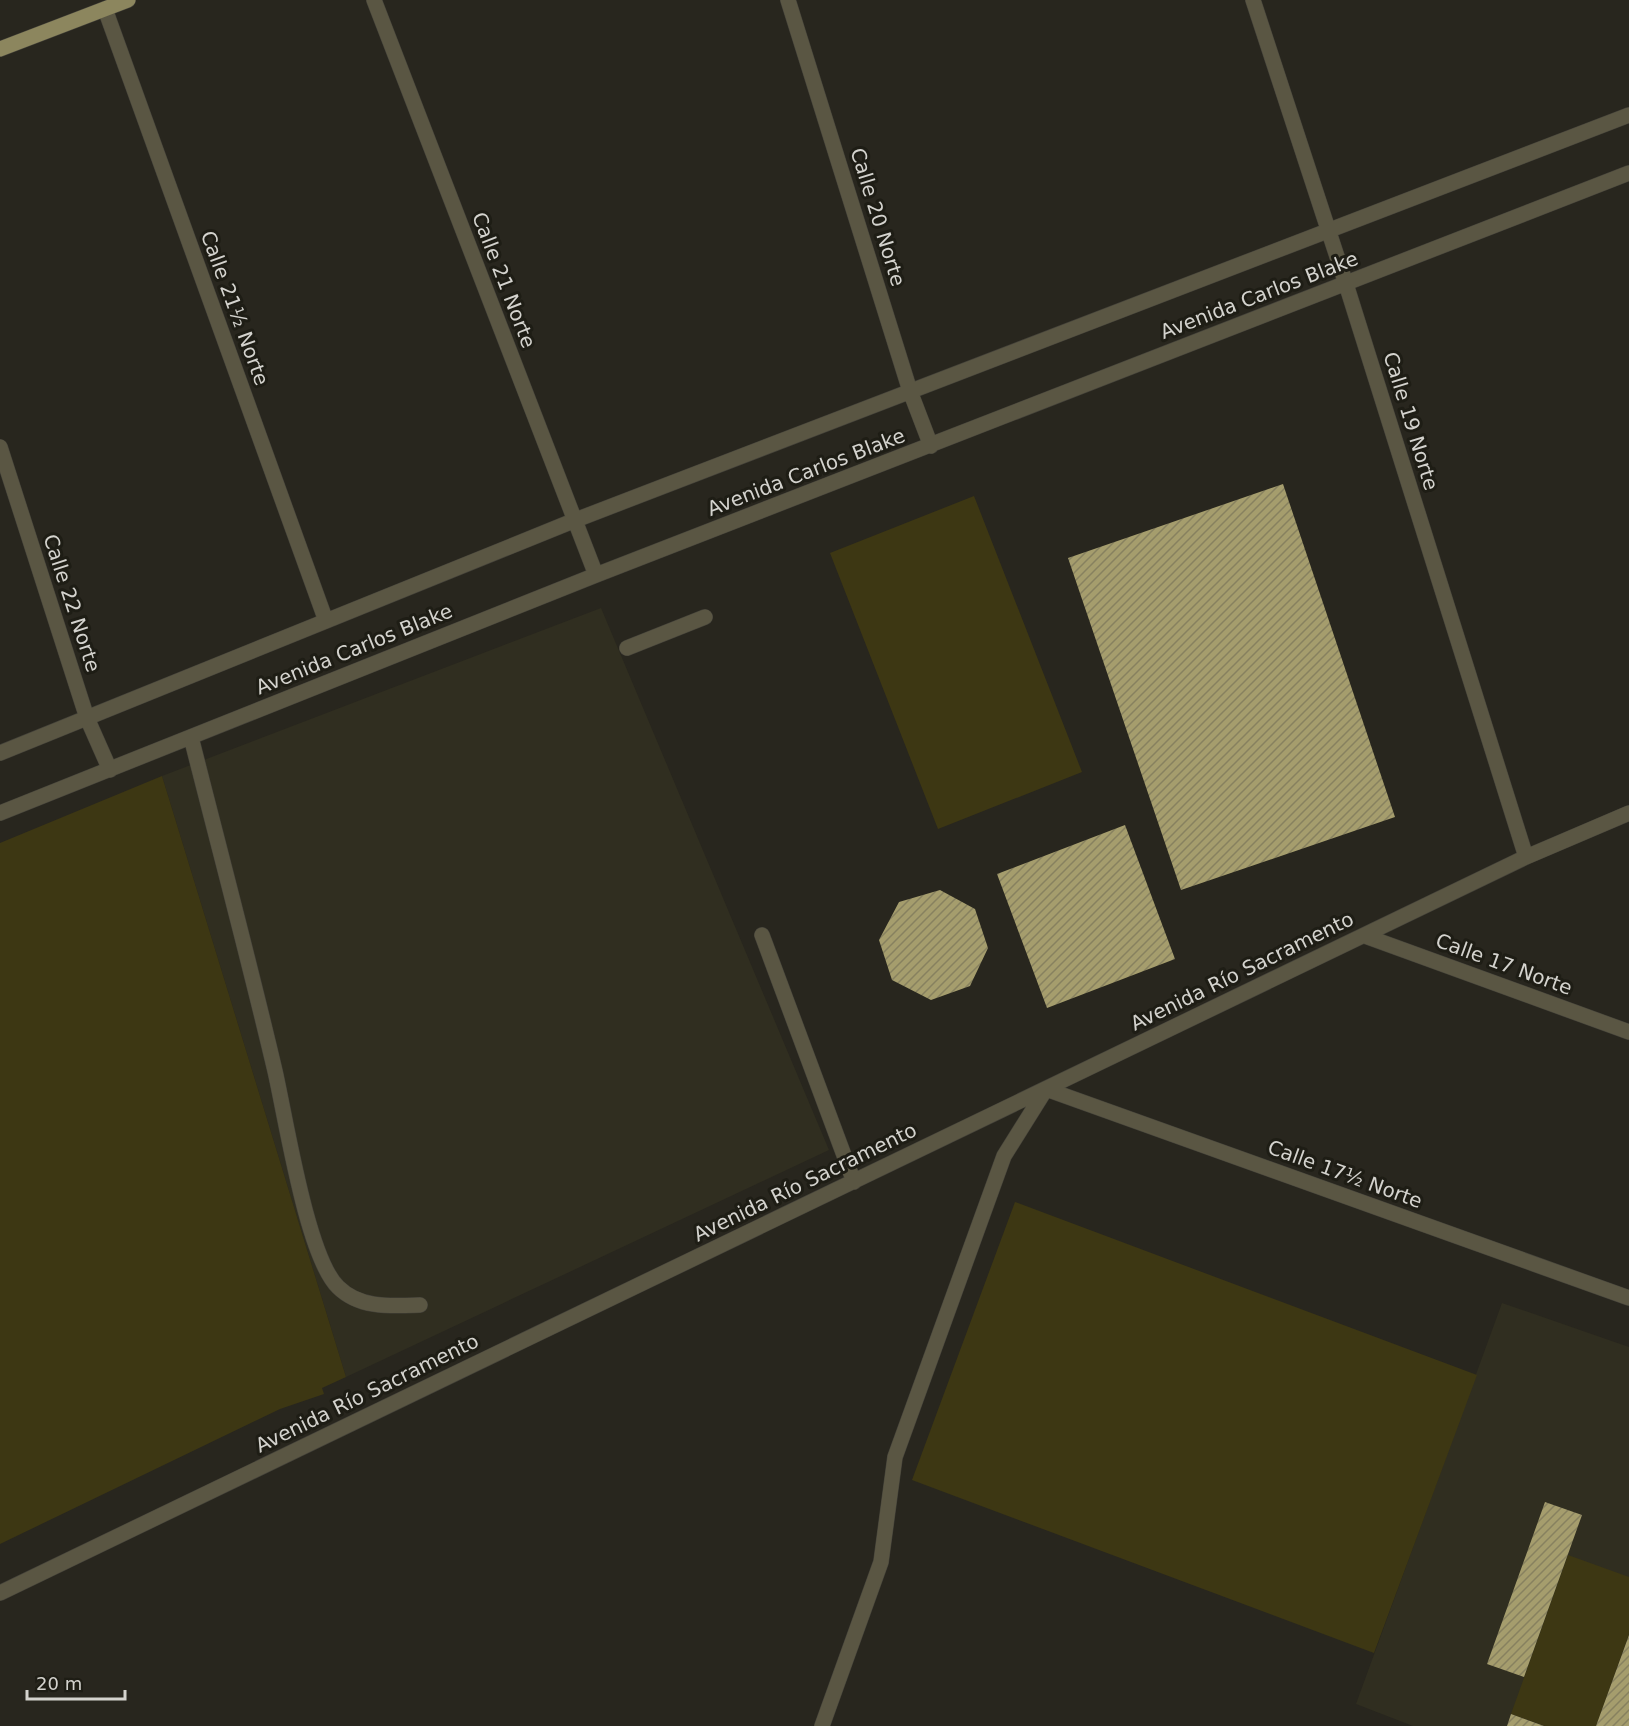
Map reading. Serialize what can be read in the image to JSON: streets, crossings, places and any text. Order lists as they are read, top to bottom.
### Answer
{
  "streets": {
    "street": [
      "Calle 20 Norte",
      "Calle 21 Norte",
      "Avenida Carlos Blake",
      "Calle 21½ Norte",
      "Calle 19 Norte",
      "Calle 22 Norte",
      "Calle 17 Norte",
      "Avenida Río Sacramento",
      "Calle 17½ Norte"
    ]
  },
  "crossings": [
    ["Calle 20 Norte", "Avenida Carlos Blake"],
    ["Calle 21 Norte", "Avenida Carlos Blake"],
    ["Avenida Carlos Blake", "Calle 21½ Norte"],
    ["Avenida Carlos Blake", "Calle 19 Norte"],
    ["Avenida Carlos Blake", "Calle 22 Norte"],
    ["Calle 19 Norte", "Avenida Río Sacramento"],
    ["Calle 17 Norte", "Avenida Río Sacramento"],
    ["Avenida Río Sacramento", "Calle 17½ Norte"]
  ],
  "scale_bar": "20 m"
}
